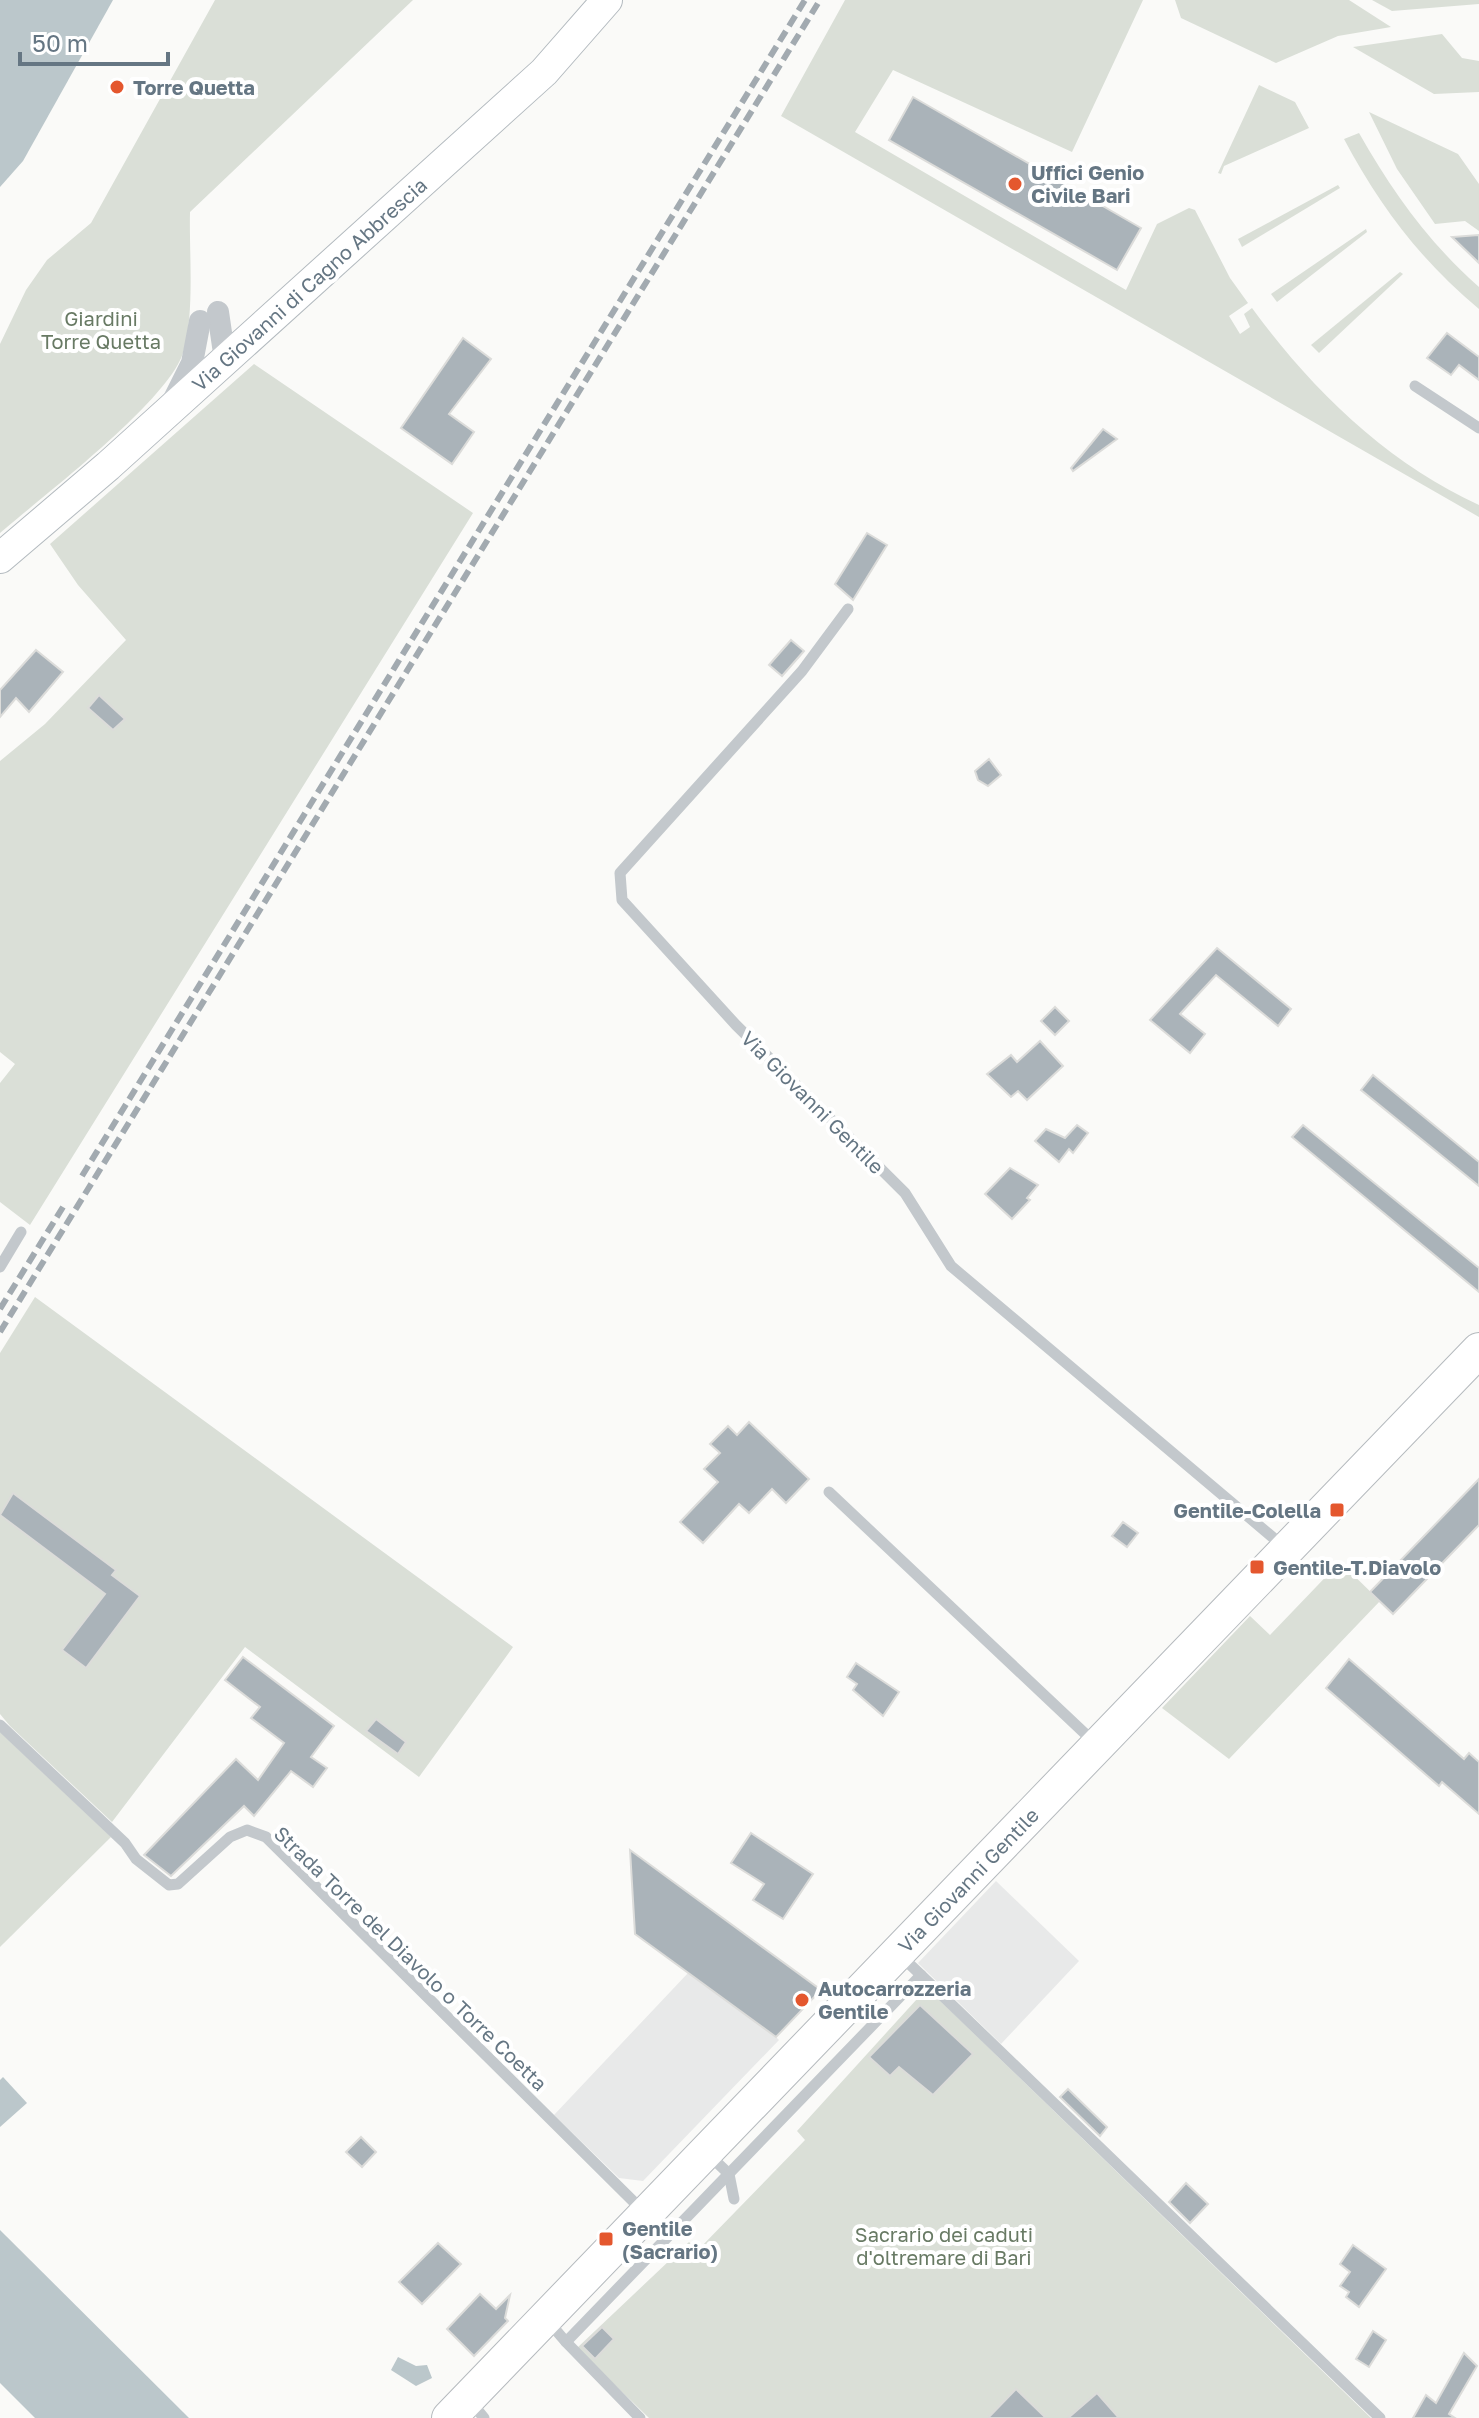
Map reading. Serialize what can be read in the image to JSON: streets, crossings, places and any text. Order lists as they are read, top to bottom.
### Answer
{
  "streets": {
    "main road": ["Via Giovanni di Cagno Abbrescia", "Via Giovanni Gentile"],
    "lane": ["Strada Torre del Diavolo o Torre Coetta"]
  },
  "crossings": [
    ["Via Giovanni Gentile", "Strada Torre del Diavolo o Torre Coetta"]
  ],
  "parks": ["Giardini Torre Quetta", "Sacrario dei caduti d'oltremare di Bari"],
  "places": {
    "other": ["Torre Quetta", "Uffici Genio Civile Bari", "Autocarrozzeria Gentile"],
    "transit": ["Gentile-Colella", "Gentile-T.Diavolo", "Gentile (Sacrario)"]
  },
  "scale_bar": "50 m"
}
